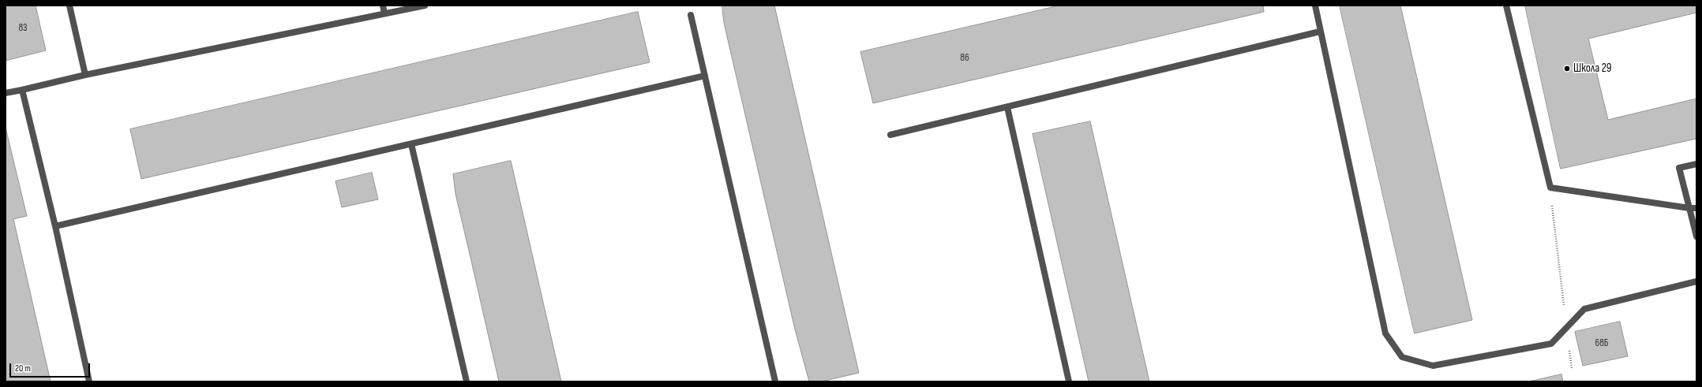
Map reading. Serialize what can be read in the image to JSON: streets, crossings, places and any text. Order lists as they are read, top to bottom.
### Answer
{
  "places": ["Школа 29"],
  "house_numbers": ["83", "86", "68Б"],
  "scale_bar": "20 m"
}
